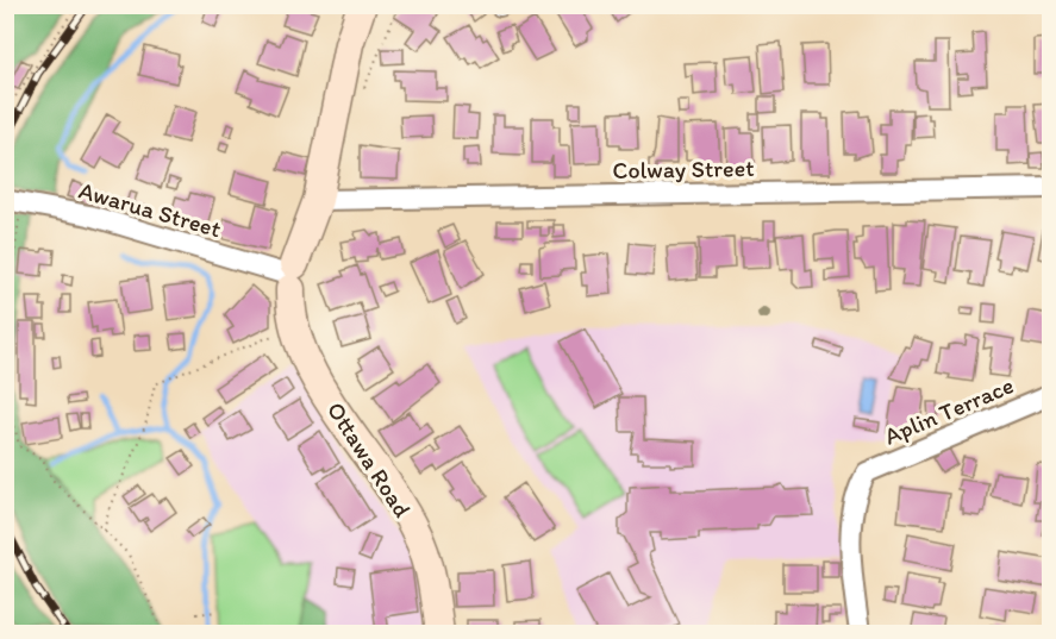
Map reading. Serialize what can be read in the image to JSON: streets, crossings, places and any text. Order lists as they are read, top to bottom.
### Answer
{
  "streets": {
    "main road": ["Ottawa Road"],
    "street": ["Colway Street", "Awarua Street", "Aplin Terrace"]
  },
  "crossings": [
    ["Colway Street", "Ottawa Road"],
    ["Awarua Street", "Ottawa Road"]
  ]
}
